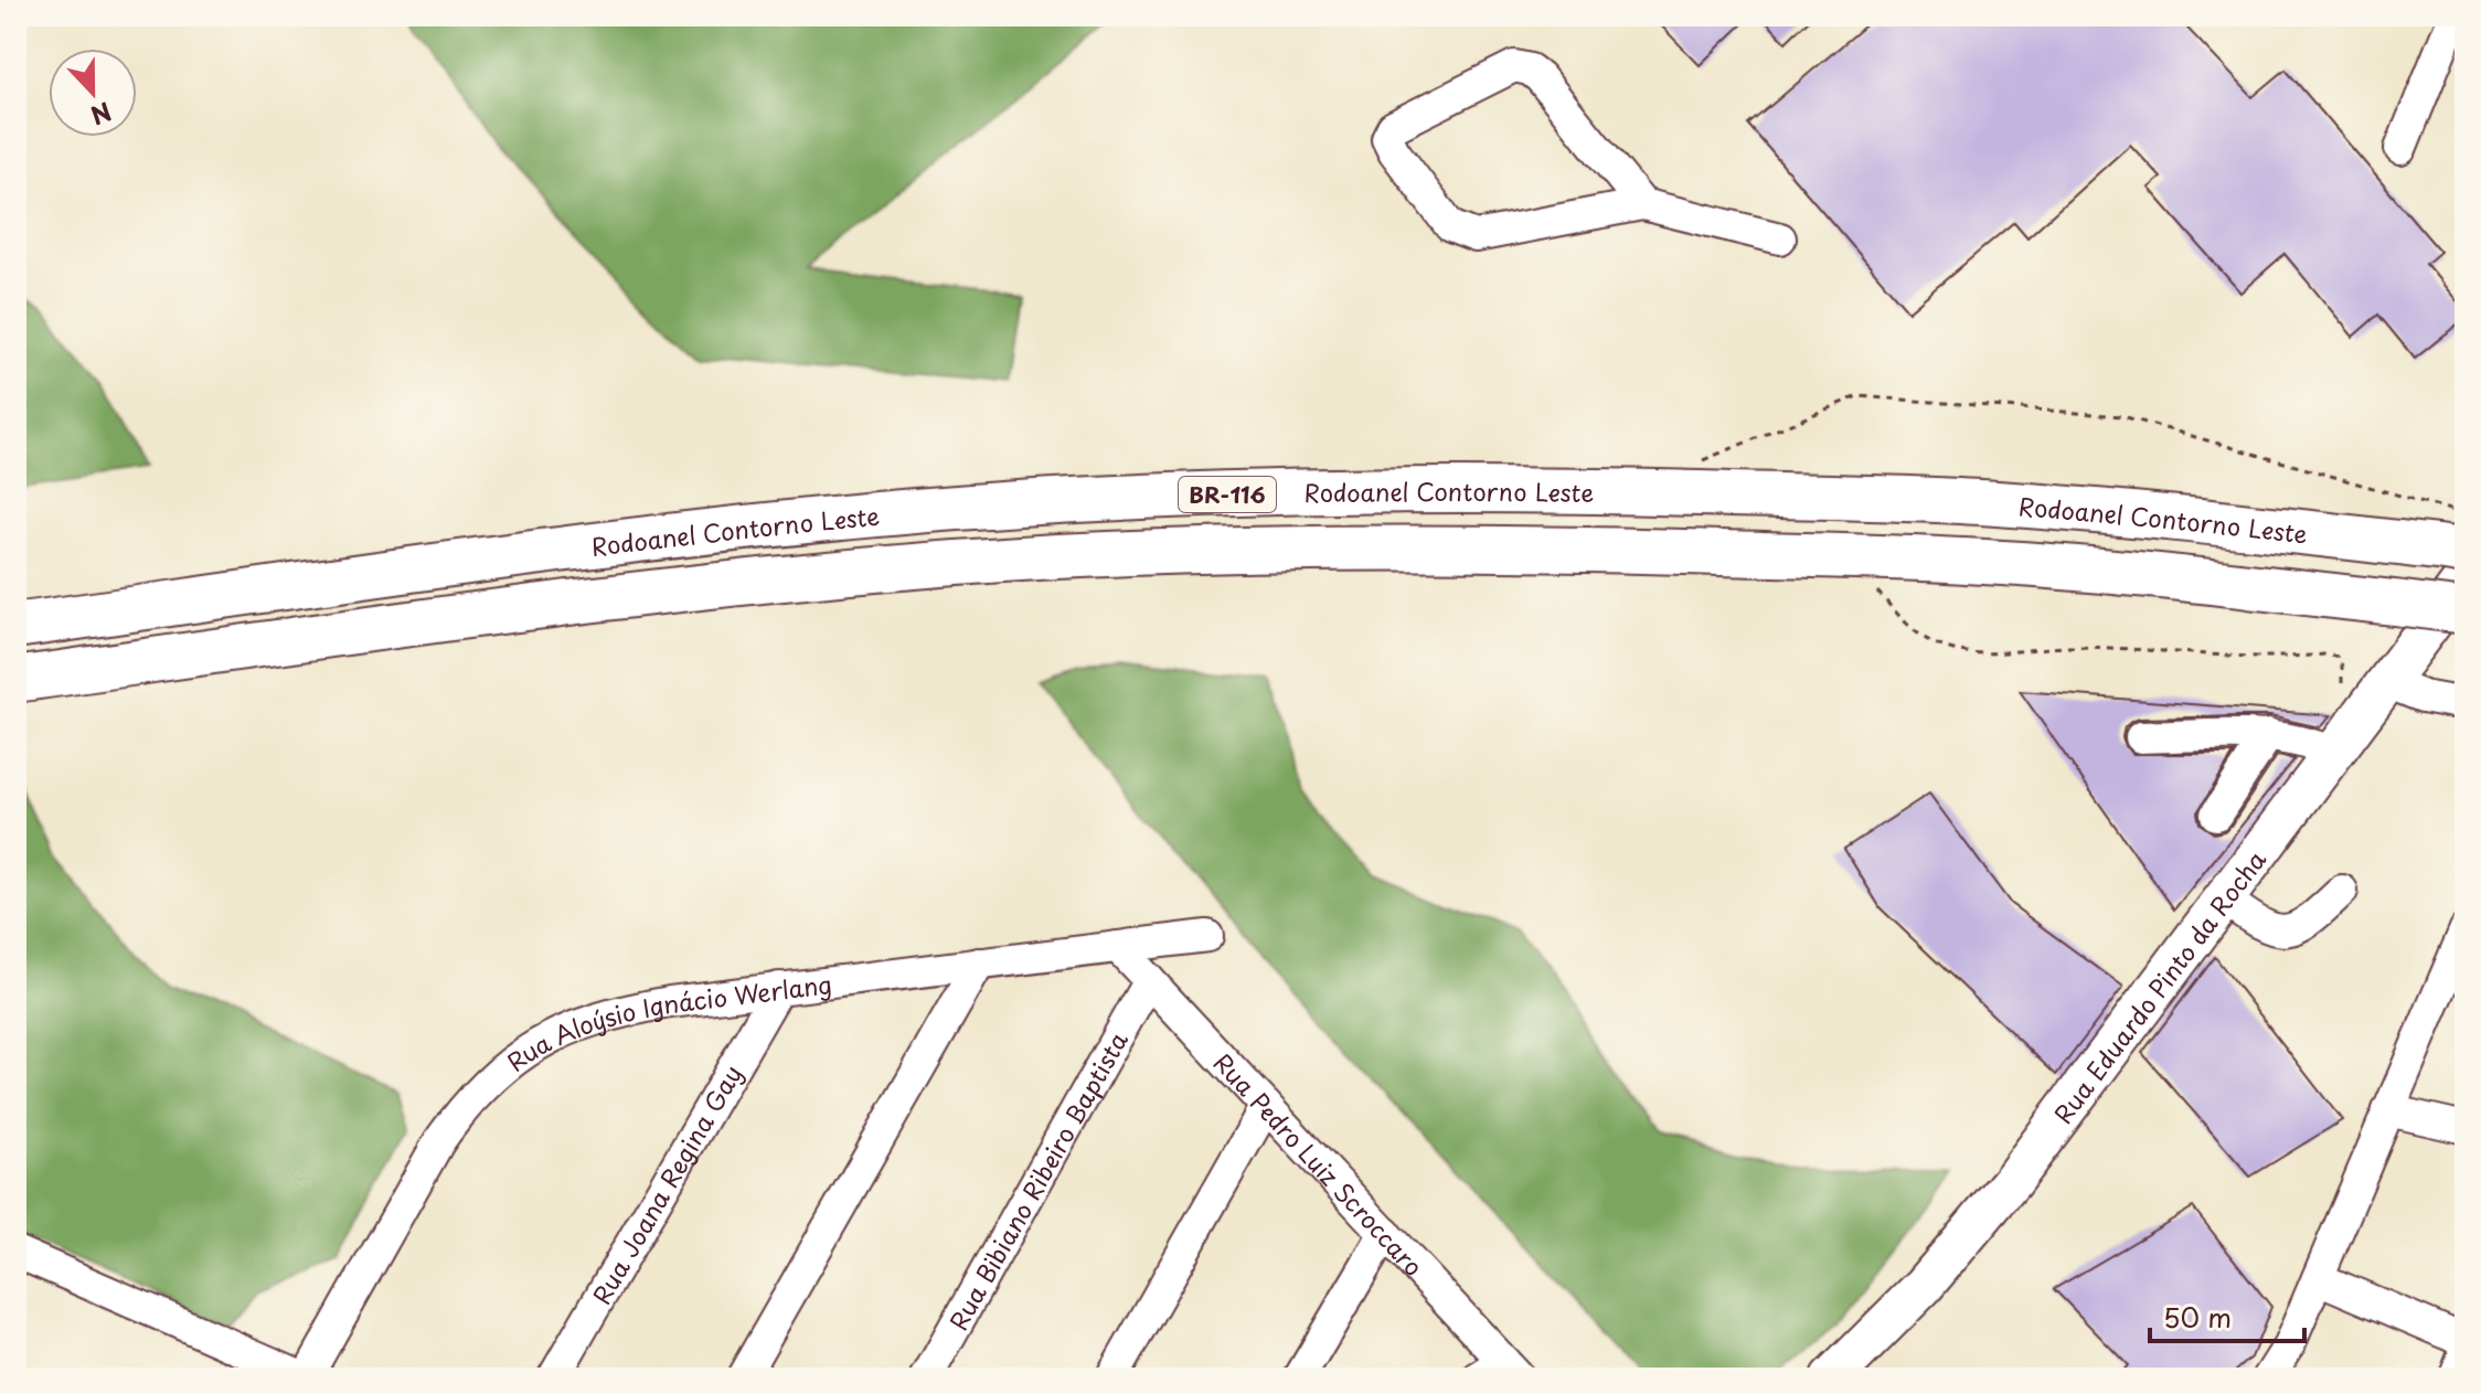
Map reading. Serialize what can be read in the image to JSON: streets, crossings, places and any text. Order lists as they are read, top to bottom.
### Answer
{
  "streets": {
    "highway": ["Rodoanel Contorno Leste", "BR-116"],
    "main road": ["Rua Eduardo Pinto da Rocha"],
    "street": [
      "Rua Aloýsio Ignácio Werlang",
      "Rua Pedro Luiz Scroccaro",
      "Rua Bibiano Ribeiro Baptista",
      "Rua Joana Regina Gay"
    ]
  },
  "crossings": [
    ["Rodoanel Contorno Leste", "Rua Eduardo Pinto da Rocha"],
    ["Rua Aloýsio Ignácio Werlang", "Rua Pedro Luiz Scroccaro"],
    ["Rua Aloýsio Ignácio Werlang", "Rua Joana Regina Gay"],
    ["Rua Pedro Luiz Scroccaro", "Rua Bibiano Ribeiro Baptista"]
  ],
  "scale_bar": "50 m",
  "north": "bottom"
}
